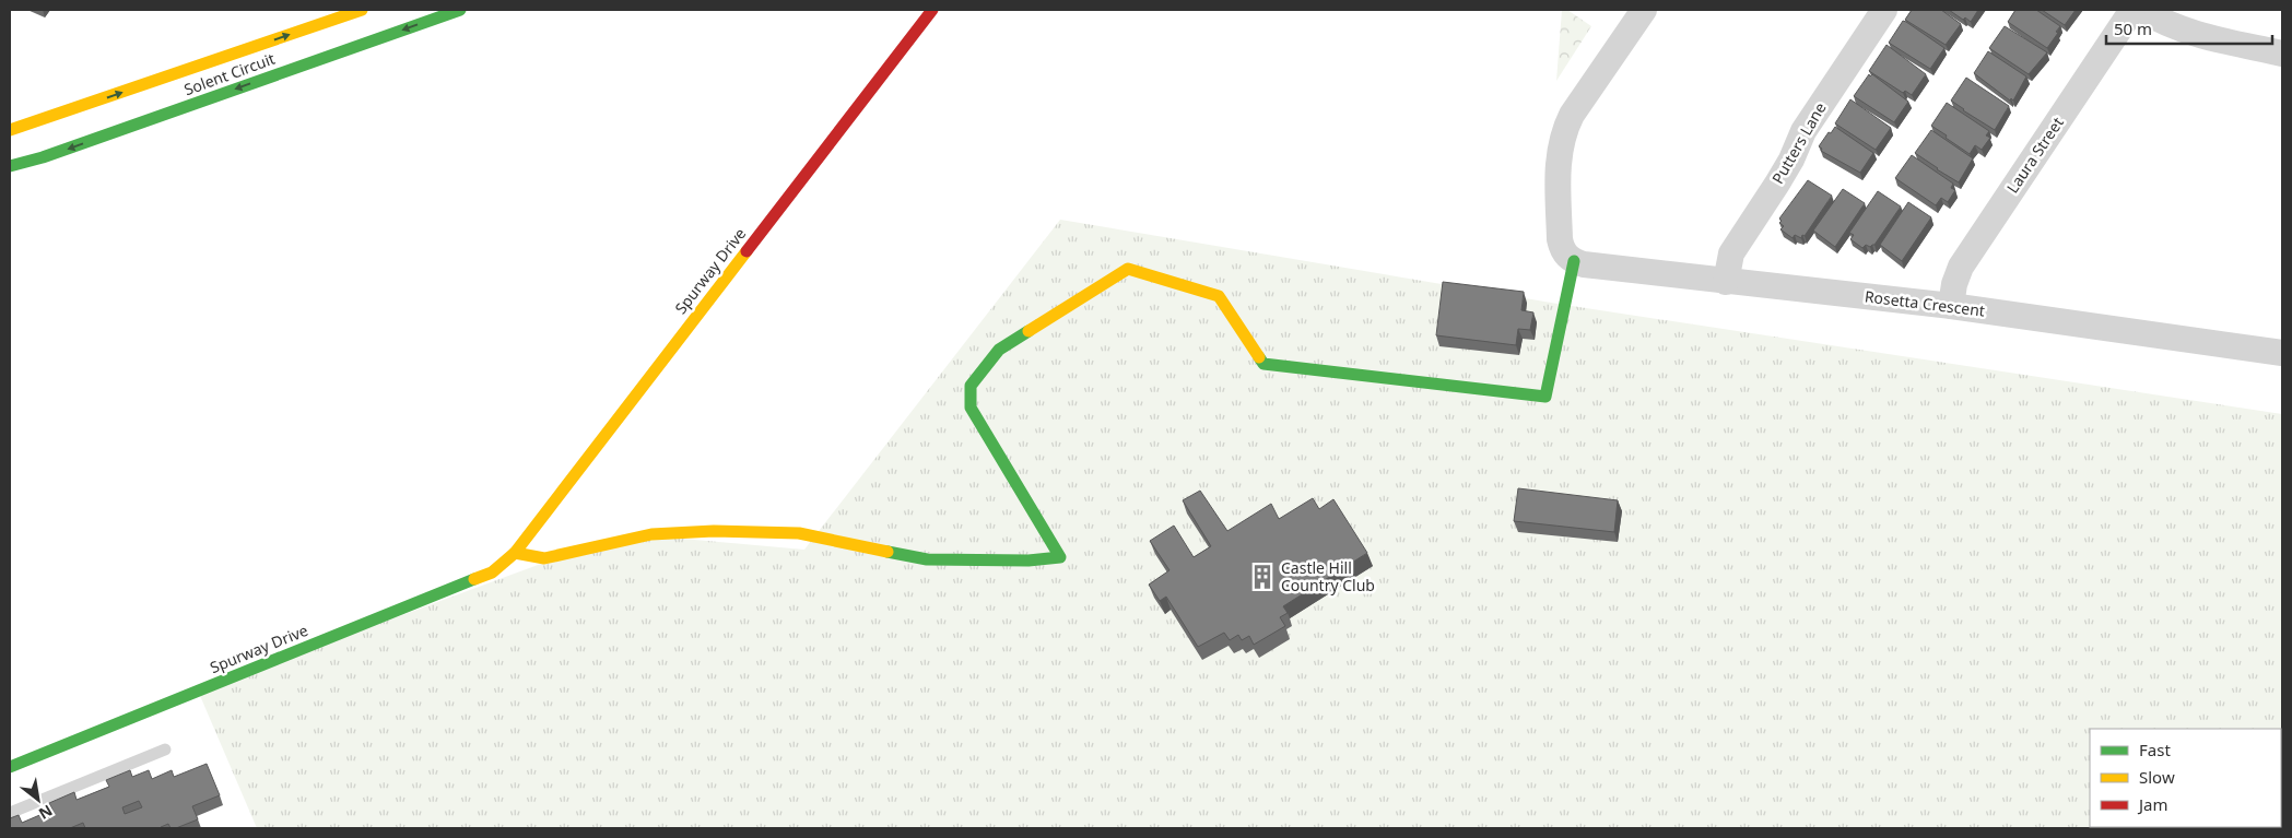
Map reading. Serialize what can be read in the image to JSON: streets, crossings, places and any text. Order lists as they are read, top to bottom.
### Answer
{
  "streets": {
    "street": [
      "Solent Circuit",
      "Putters Lane",
      "Laura Street",
      "Spurway Drive",
      "Rosetta Crescent"
    ]
  },
  "crossings": [
    ["Putters Lane", "Rosetta Crescent"],
    ["Laura Street", "Rosetta Crescent"]
  ],
  "places": {
    "building": ["Castle Hill Country Club"]
  },
  "legend": ["Fast", "Slow", "Jam"],
  "scale_bar": "50 m",
  "north": "bottom right"
}
